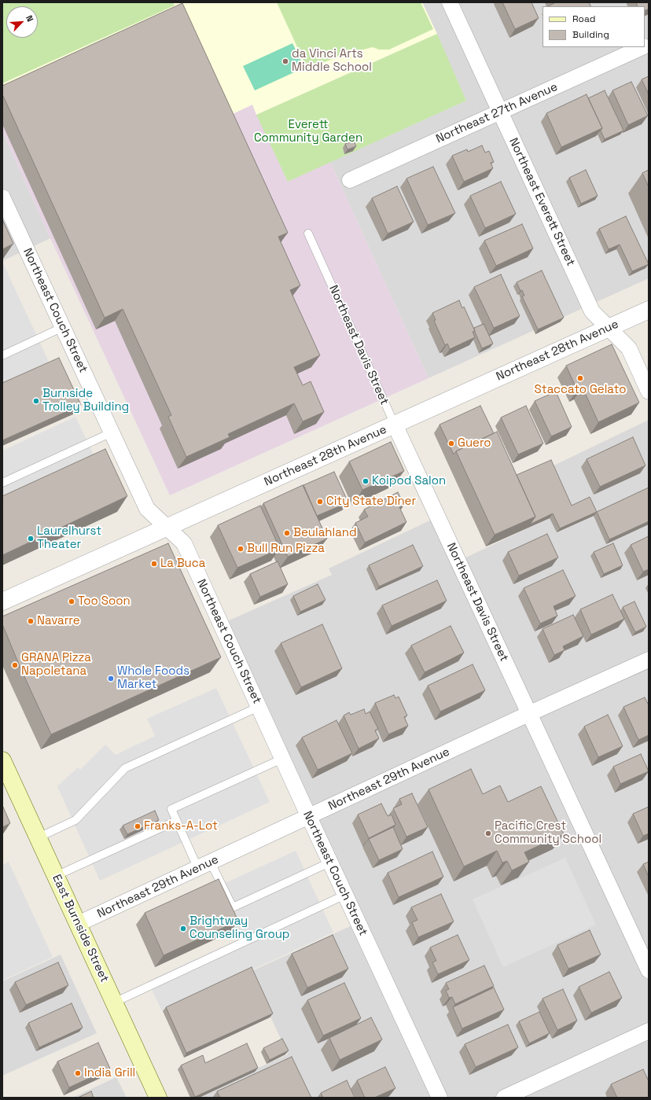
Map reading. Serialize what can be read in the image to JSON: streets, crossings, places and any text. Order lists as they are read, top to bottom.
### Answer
{
  "streets": {
    "main road": ["East Burnside Street"],
    "street": [
      "Northeast 27th Avenue",
      "Northeast Everett Street",
      "Northeast Couch Street",
      "Northeast Davis Street",
      "Northeast 28th Avenue",
      "Northeast 29th Avenue"
    ]
  },
  "crossings": [
    ["Northeast 27th Avenue", "Northeast Everett Street"],
    ["Northeast Everett Street", "Northeast 28th Avenue"],
    ["Northeast Couch Street", "Northeast 28th Avenue"],
    ["Northeast Couch Street", "Northeast 29th Avenue"],
    ["Northeast Davis Street", "Northeast 28th Avenue"],
    ["Northeast Davis Street", "Northeast 29th Avenue"],
    ["Northeast 29th Avenue", "East Burnside Street"]
  ],
  "parks": ["Everett Community Garden"],
  "places": [
    "da Vinci Arts Middle School",
    "Staccato Gelato",
    "Burnside Trolley Building",
    "Guero",
    "Koipod Salon",
    "City State Diner",
    "Beulahland",
    "Laurelhurst Theater",
    "Bull Run Pizza",
    "La Buca",
    "Too Soon",
    "Navarre",
    "GRANA Pizza Napoletana",
    "Whole Foods Market",
    "Franks-A-Lot",
    "Pacific Crest Community School",
    "Brightway Counseling Group",
    "India Grill"
  ],
  "legend": ["Road", "Building"],
  "north": "top right"
}
